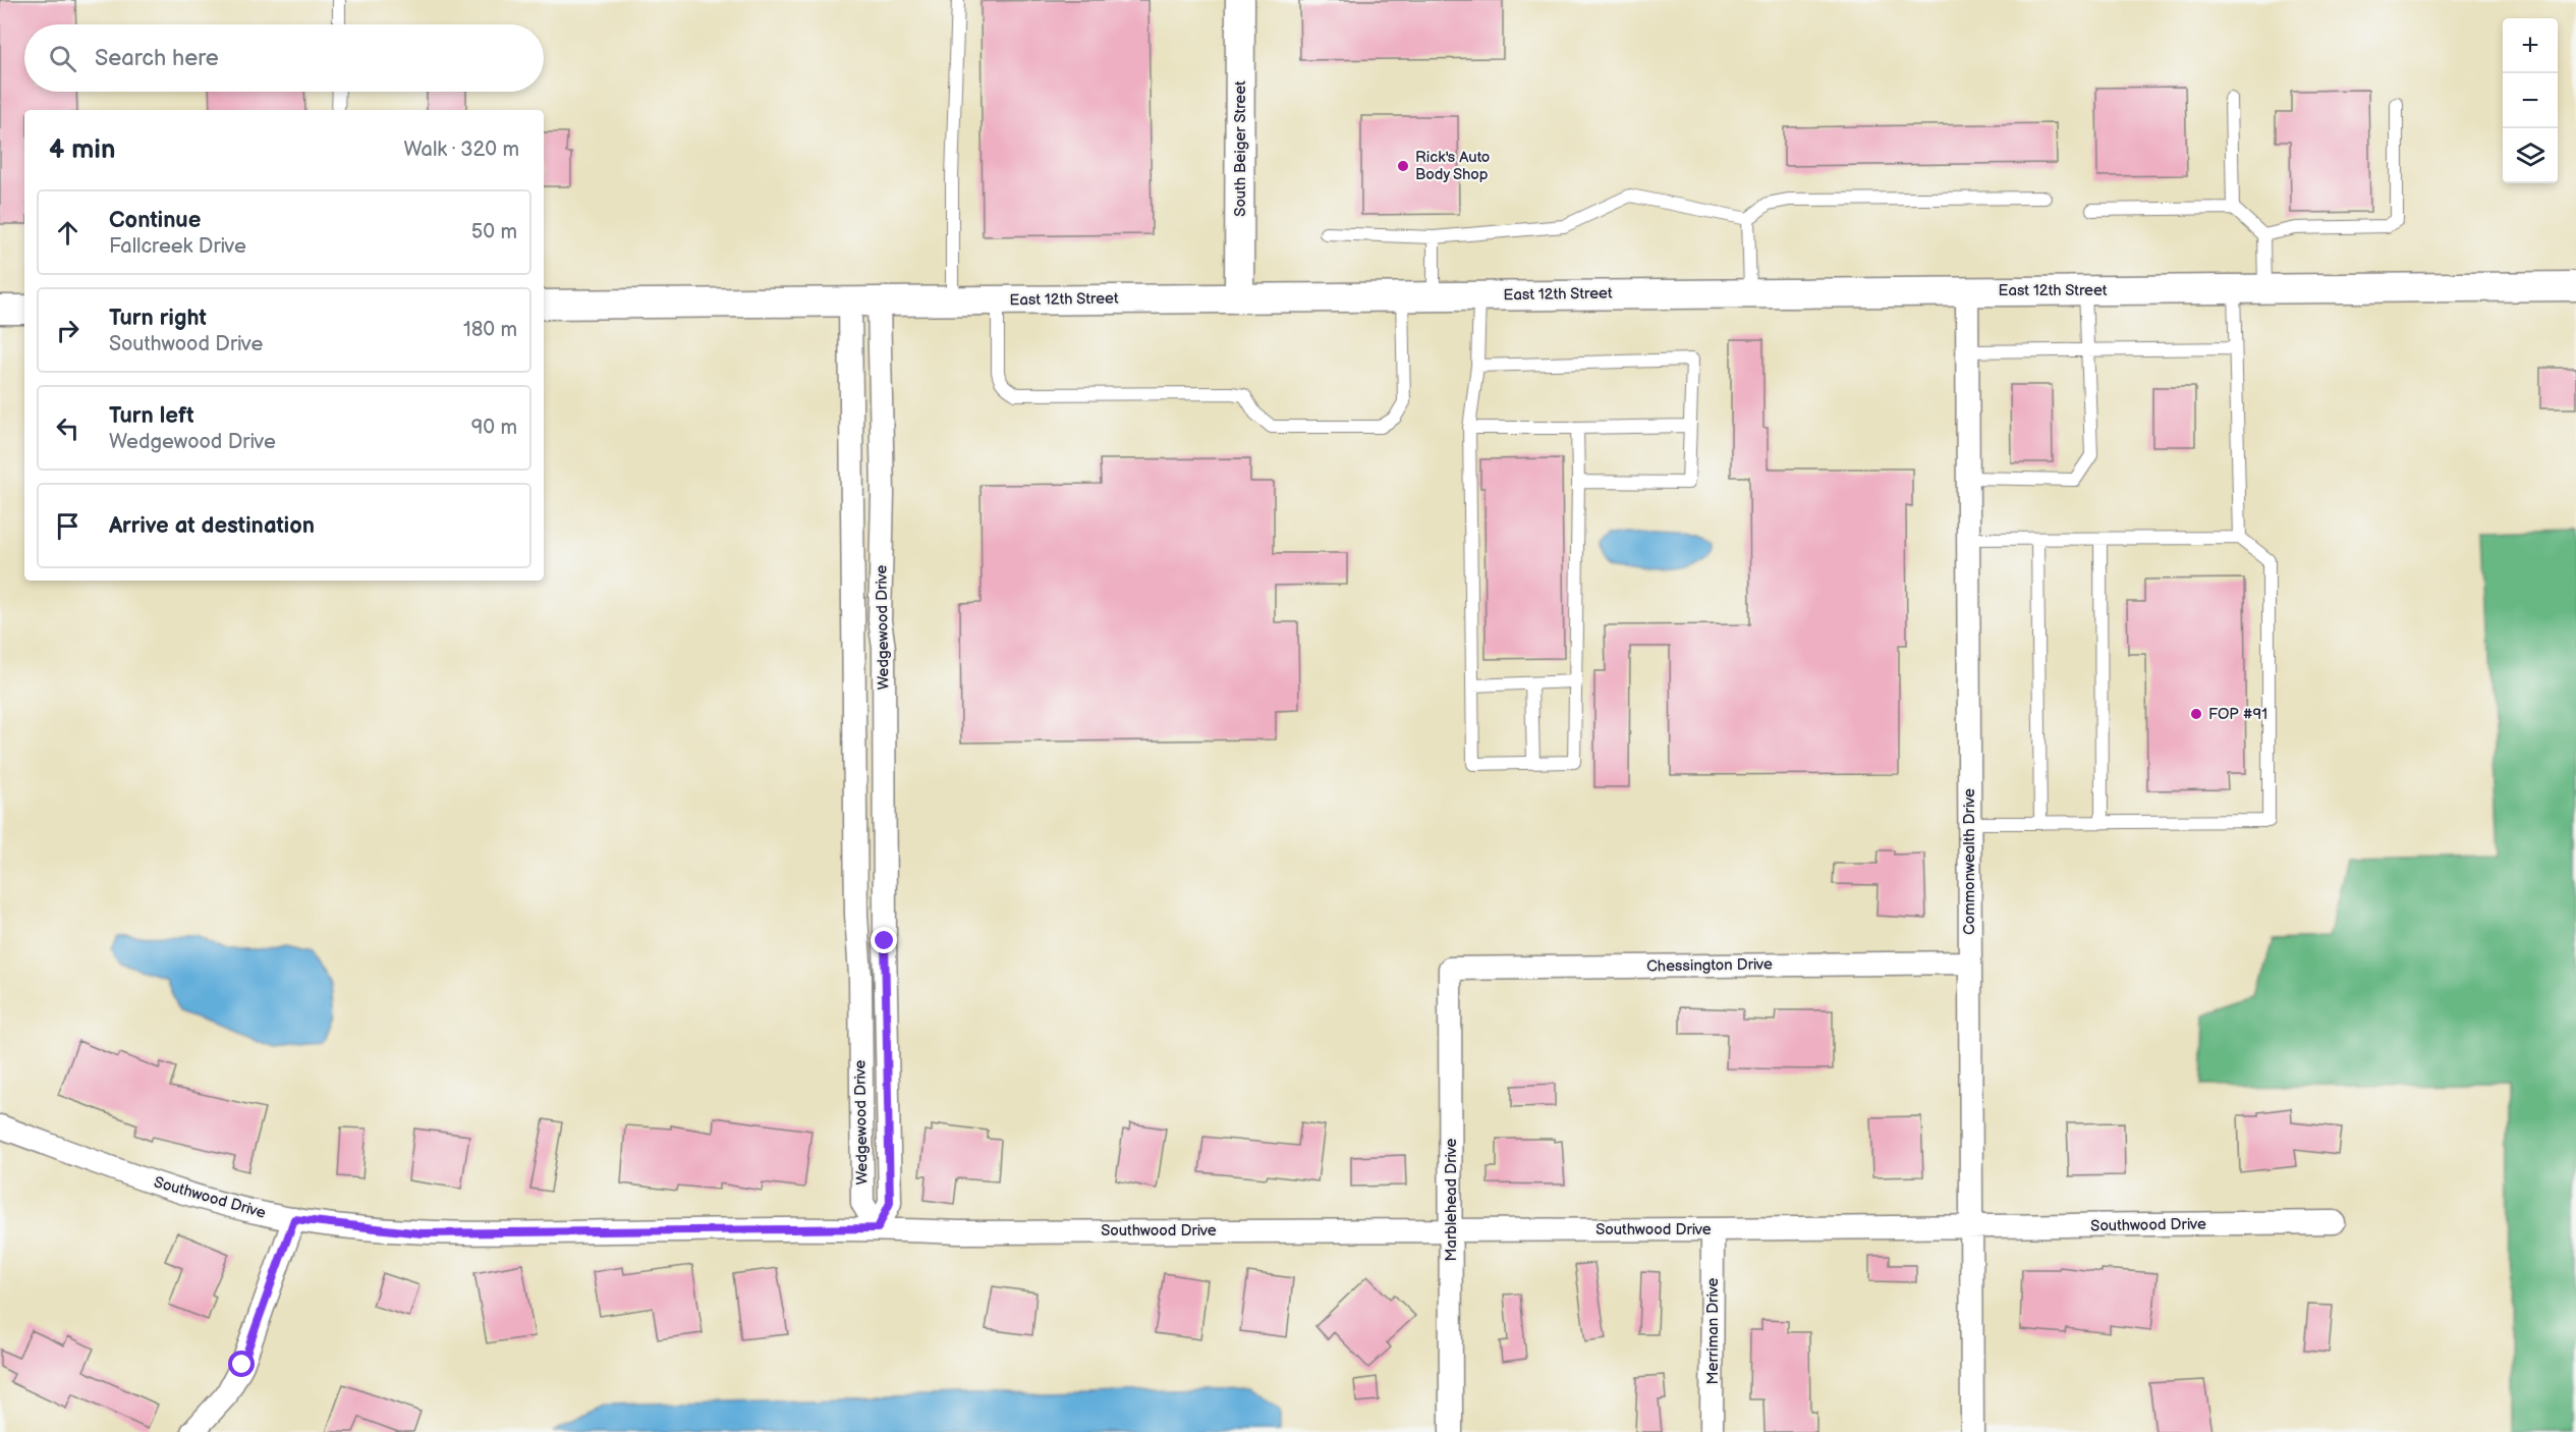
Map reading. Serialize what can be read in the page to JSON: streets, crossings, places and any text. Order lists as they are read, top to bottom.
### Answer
{
  "streets": {
    "street": [
      "South Beiger Street",
      "East 12th Street",
      "Wedgewood Drive",
      "Commonwealth Drive",
      "Chessington Drive",
      "Southwood Drive",
      "Marblehead Drive",
      "Merriman Drive"
    ]
  },
  "crossings": [
    ["South Beiger Street", "East 12th Street"],
    ["East 12th Street", "Wedgewood Drive"],
    ["East 12th Street", "Commonwealth Drive"],
    ["Wedgewood Drive", "Southwood Drive"],
    ["Commonwealth Drive", "Chessington Drive"],
    ["Commonwealth Drive", "Southwood Drive"],
    ["Chessington Drive", "Marblehead Drive"],
    ["Southwood Drive", "Marblehead Drive"],
    ["Southwood Drive", "Merriman Drive"]
  ],
  "places": ["Rick's Auto Body Shop", "FOP #91"],
  "page": {
    "map_buttons": ["+", "−"],
    "search": "Search here",
    "heading": ["4 min", "Walk · 320 m"],
    "list": [
      ["Continue", "Fallcreek Drive", "50 m"],
      ["Turn right", "Southwood Drive", "180 m"],
      ["Turn left", "Wedgewood Drive", "90 m"],
      "Arrive at destination"
    ]
  }
}
